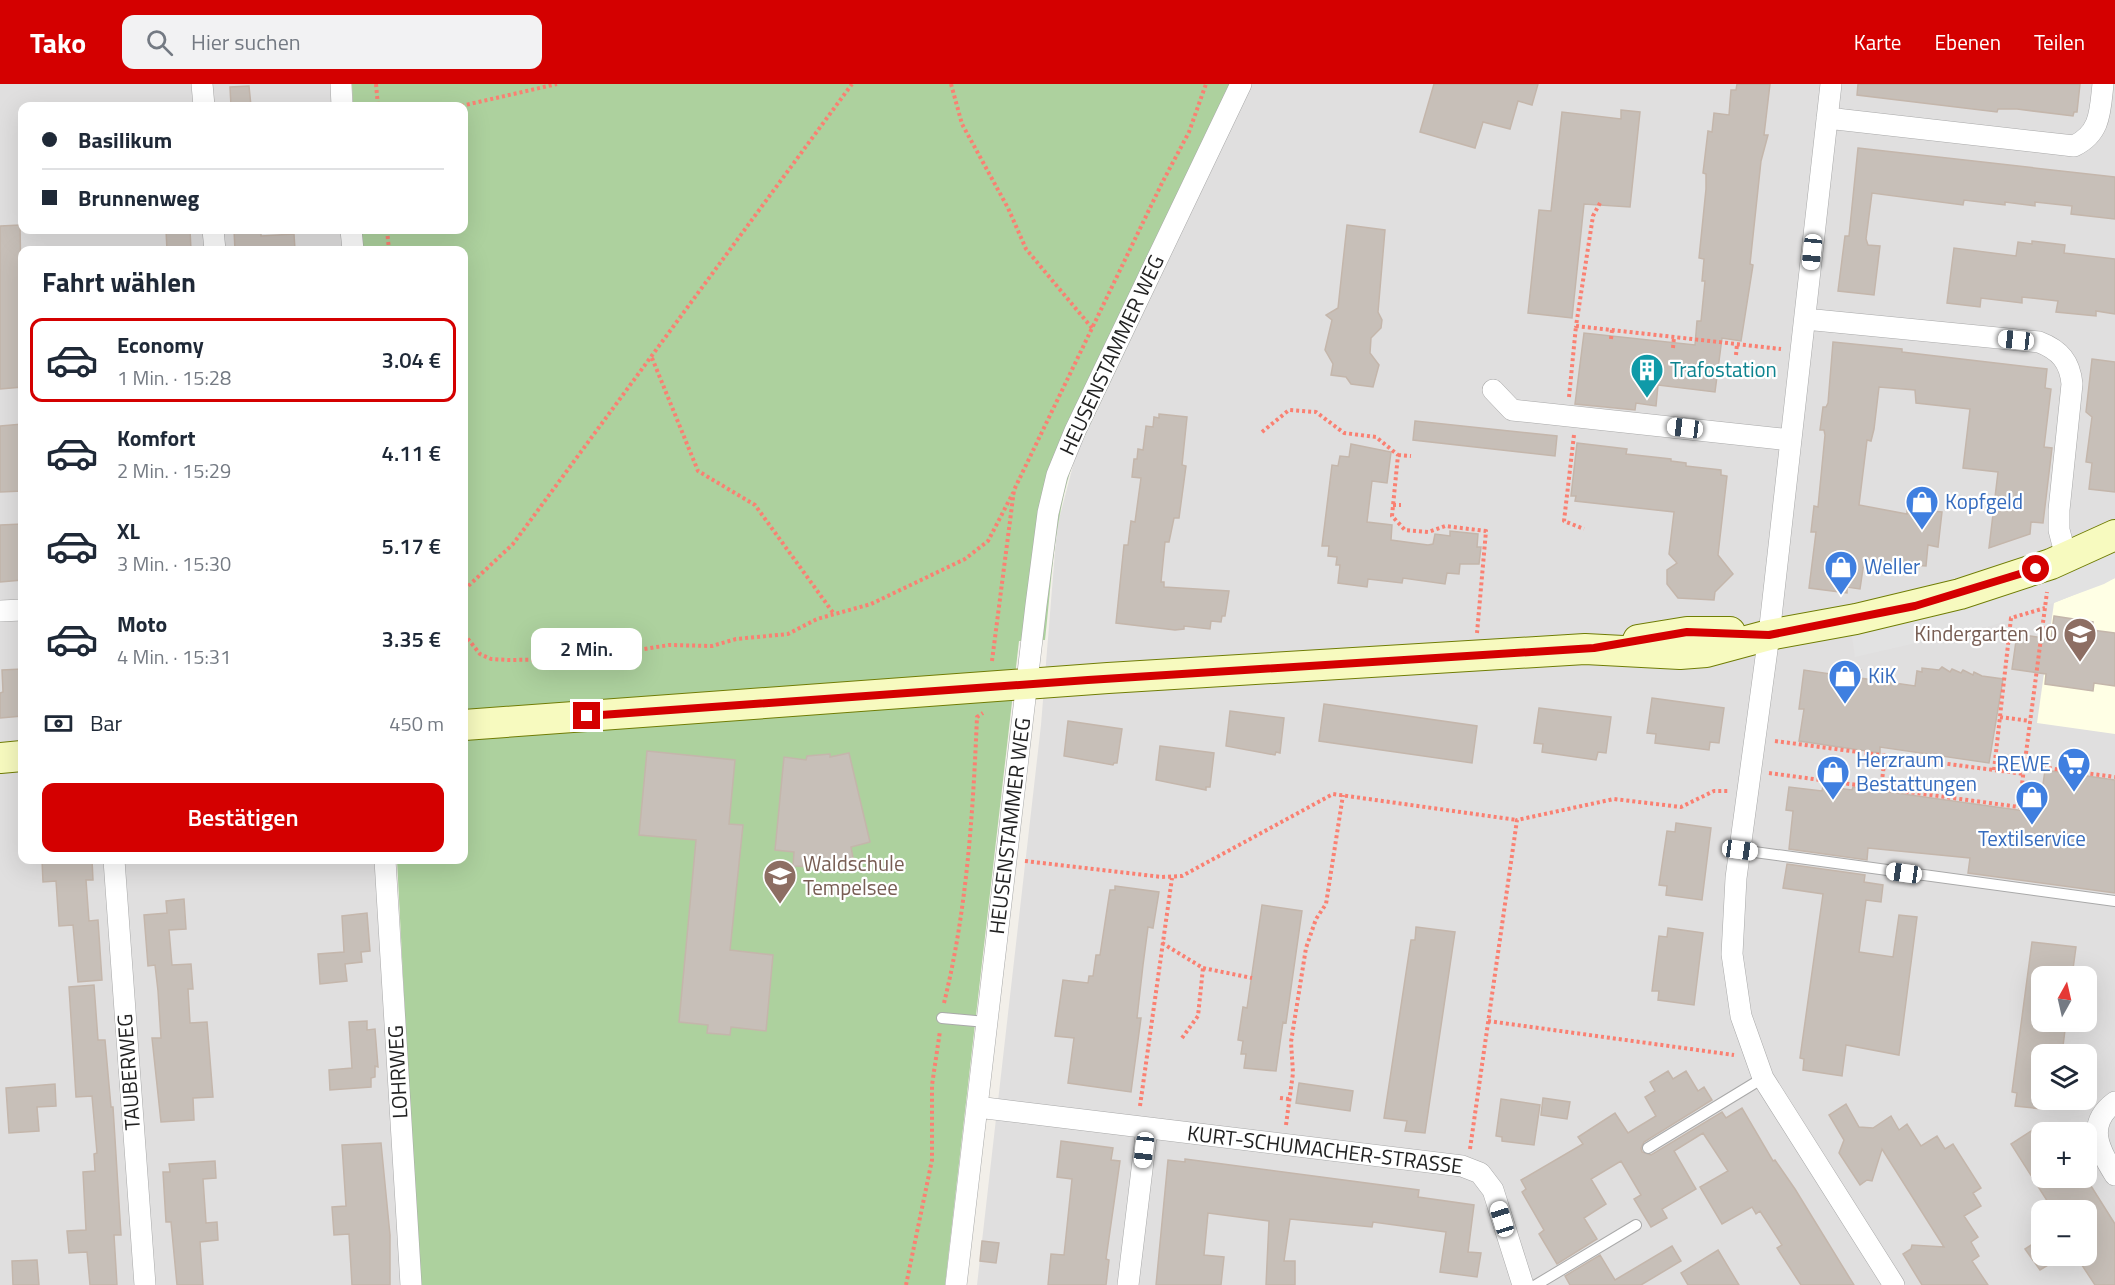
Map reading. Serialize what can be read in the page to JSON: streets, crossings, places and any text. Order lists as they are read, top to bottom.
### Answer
{
  "streets": {
    "street": [
      "HEUSENSTAMMER WEG",
      "TAUBERWEG",
      "LOHRWEG",
      "KURT-SCHUMACHER-STRASSE"
    ]
  },
  "crossings": [
    ["HEUSENSTAMMER WEG", "KURT-SCHUMACHER-STRASSE"]
  ],
  "places": {
    "building": ["Trafostation"],
    "shop": [
      "Kopfgeld",
      "Weller",
      "KiK",
      "Herzraum Bestattungen",
      "Textilservice"
    ],
    "school or university": ["Kindergarten 10", "Waldschule Tempelsee"],
    "supermarket": ["REWE"]
  },
  "north": "top",
  "page": {
    "header": "Tako",
    "search": "Hier suchen",
    "nav": ["Karte", "Ebenen", "Teilen"],
    "banner": ["Basilikum", "Brunnenweg"],
    "heading": "Fahrt wählen",
    "list": [
      {
        "name": "Economy",
        "note": "1 Min. · 15:28",
        "value": "3.04 €"
      },
      {
        "name": "Komfort",
        "note": "2 Min. · 15:29",
        "value": "4.11 €"
      },
      {
        "name": "XL",
        "note": "3 Min. · 15:30",
        "value": "5.17 €"
      },
      {
        "name": "Moto",
        "note": "4 Min. · 15:31",
        "value": "3.35 €"
      }
    ],
    "bubble": "2 Min.",
    "pay": ["Bar", "450 m"],
    "buttons": "Bestätigen",
    "map_buttons": ["+", "−"]
  }
}
